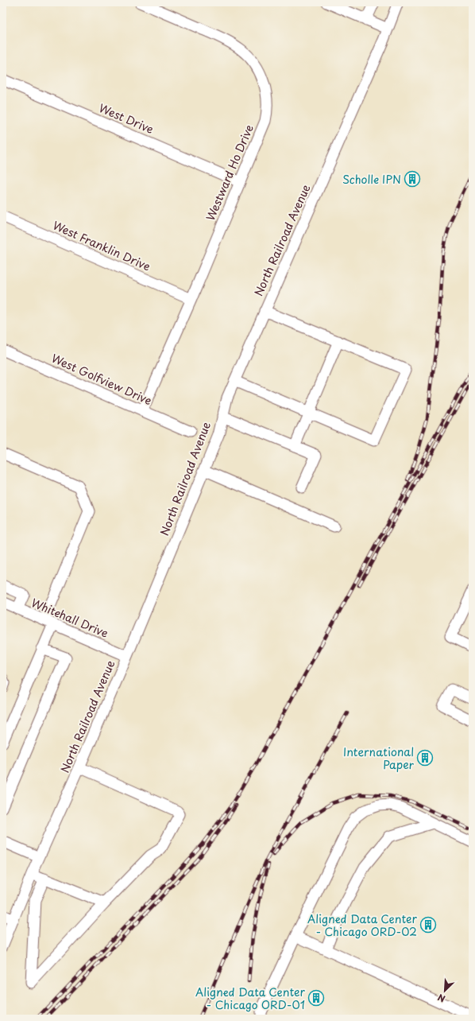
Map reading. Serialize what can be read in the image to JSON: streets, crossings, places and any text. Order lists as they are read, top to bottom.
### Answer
{
  "streets": {
    "street": [
      "West Drive",
      "Westward Ho Drive",
      "North Railroad Avenue",
      "West Franklin Drive",
      "West Golfview Drive",
      "Whitehall Drive"
    ]
  },
  "crossings": [
    ["West Drive", "Westward Ho Drive"],
    ["Westward Ho Drive", "West Franklin Drive"],
    ["Westward Ho Drive", "West Golfview Drive"],
    ["North Railroad Avenue", "Whitehall Drive"]
  ],
  "places": {
    "building": [
      "Scholle IPN",
      "International Paper",
      "Aligned Data Center - Chicago ORD-02",
      "Aligned Data Center - Chicago ORD-01"
    ]
  },
  "north": "bottom left"
}
